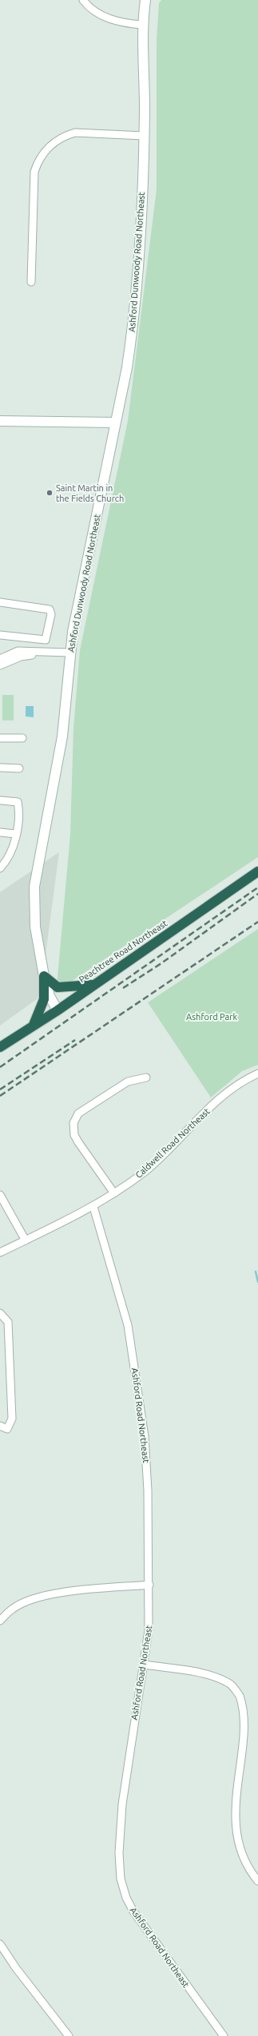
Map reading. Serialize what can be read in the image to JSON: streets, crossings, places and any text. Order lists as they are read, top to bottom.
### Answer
{
  "streets": {
    "highway": ["Peachtree Road Northeast"],
    "main road": ["Ashford Dunwoody Road Northeast"],
    "street": ["Caldwell Road Northeast", "Ashford Road Northeast"]
  },
  "crossings": [
    ["Ashford Dunwoody Road Northeast", "Peachtree Road Northeast"],
    ["Caldwell Road Northeast", "Ashford Road Northeast"]
  ],
  "parks": ["Ashford Park"],
  "places": ["Saint Martin in the Fields Church"]
}
